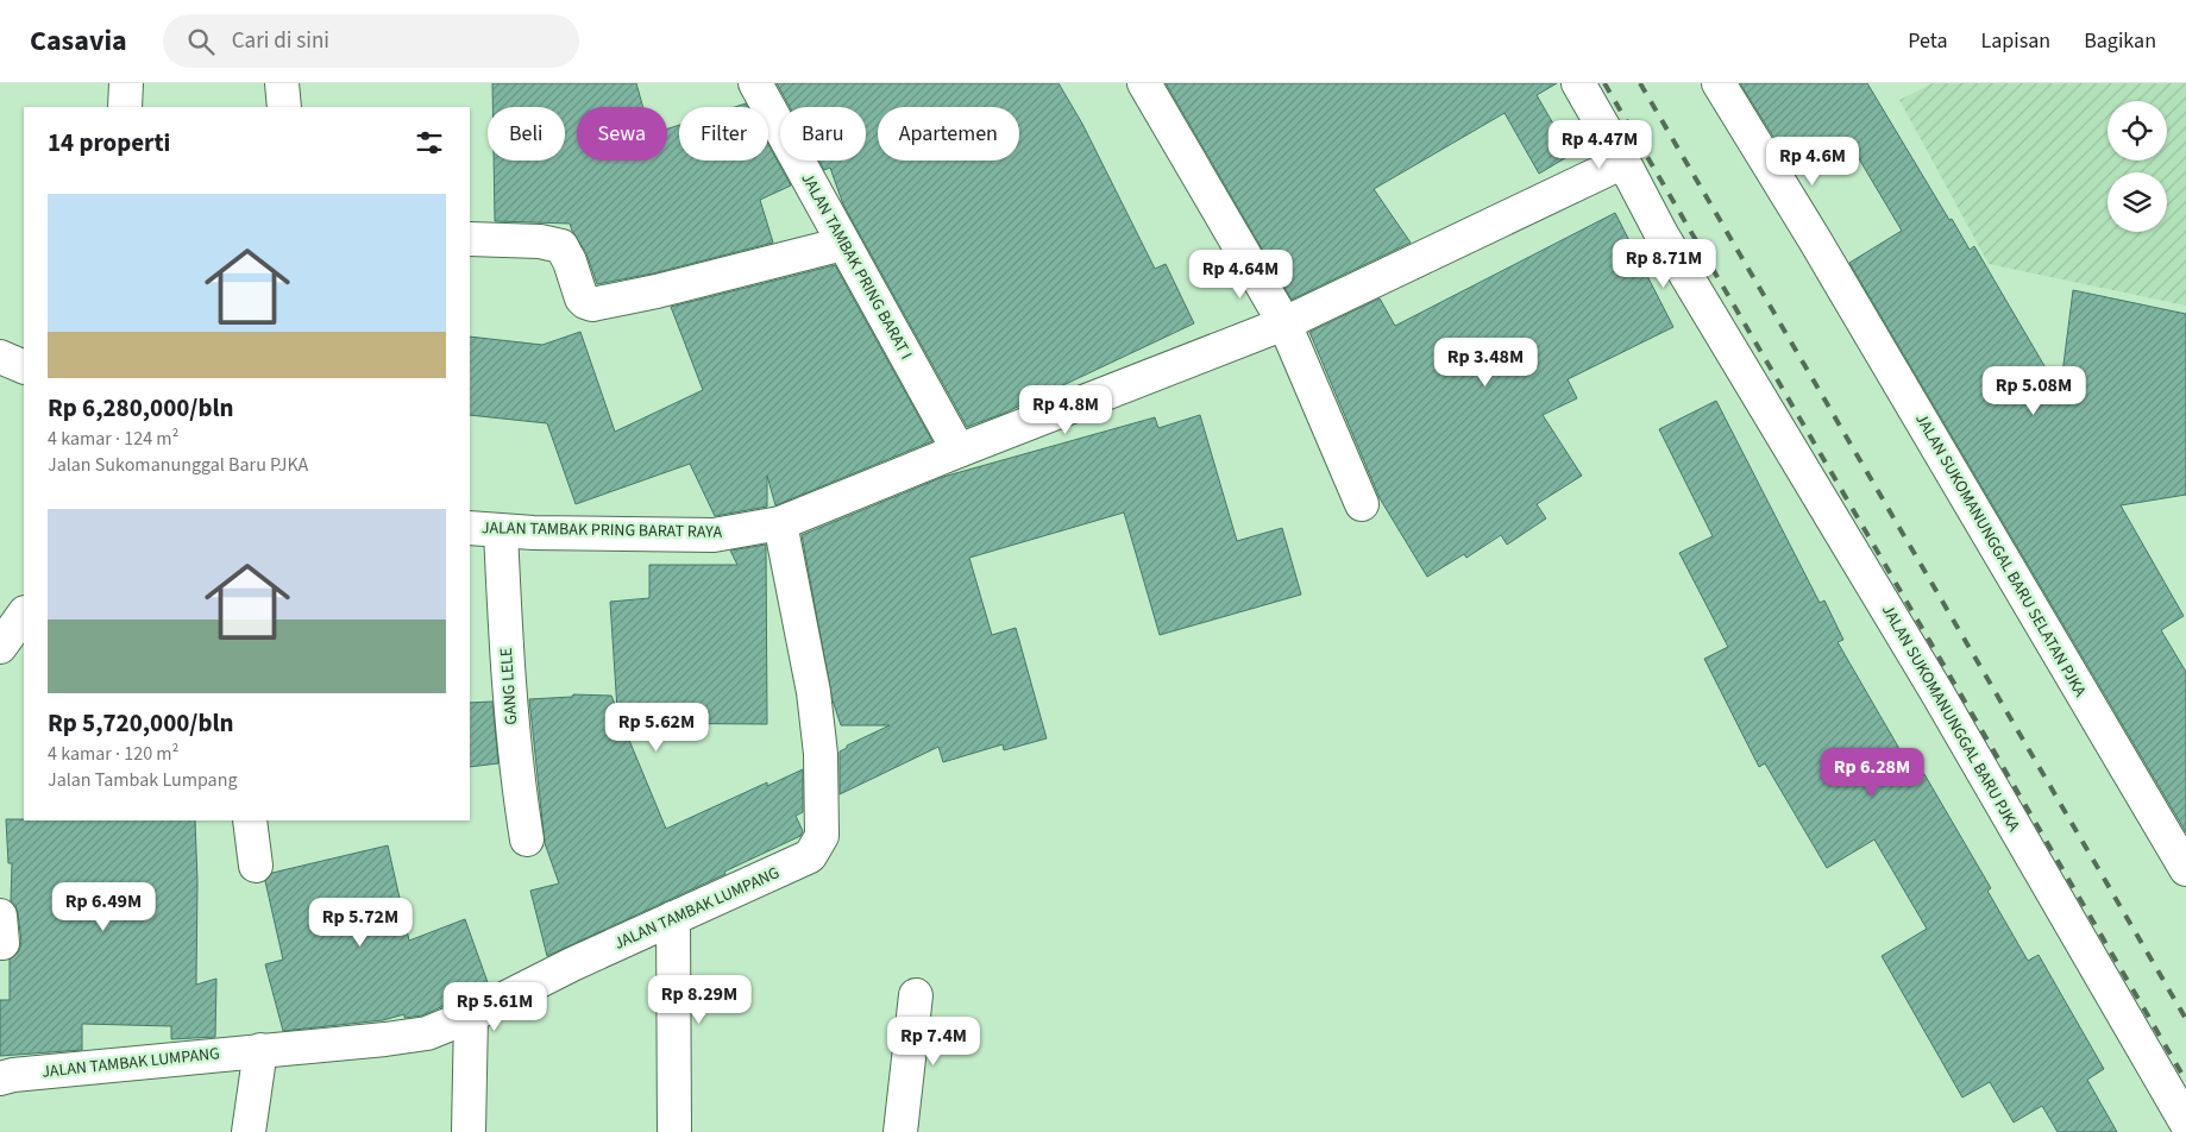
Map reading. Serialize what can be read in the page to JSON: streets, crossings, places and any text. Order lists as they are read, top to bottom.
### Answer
{
  "streets": {
    "street": [
      "JALAN TAMBAK PRING BARAT I",
      "JALAN TAMBAK PRING BARAT RAYA",
      "JALAN SUKOMANUNGGAL BARU SELATAN PJKA",
      "GANG LELE",
      "JALAN SUKOMANUNGGAL BARU PJKA",
      "JALAN TAMBAK LUMPANG"
    ]
  },
  "crossings": [
    ["JALAN TAMBAK PRING BARAT I", "JALAN TAMBAK PRING BARAT RAYA"],
    ["JALAN TAMBAK PRING BARAT RAYA", "GANG LELE"],
    ["JALAN TAMBAK PRING BARAT RAYA", "JALAN SUKOMANUNGGAL BARU PJKA"],
    ["JALAN TAMBAK PRING BARAT RAYA", "JALAN TAMBAK LUMPANG"]
  ],
  "page": {
    "header": "Casavia",
    "search": "Cari di sini",
    "nav": ["Peta", "Lapisan", "Bagikan"],
    "chip": [
      "Beli",
      "Sewa",
      "Filter",
      "Baru",
      "Apartemen"
    ],
    "heading": "14 properti",
    "price": [
      "Rp 4.47M",
      "Rp 4.6M",
      "Rp 8.71M",
      "Rp 4.64M",
      "Rp 3.48M",
      "Rp 5.08M",
      "Rp 4.8M",
      "Rp 5.62M",
      "Rp 6.28M",
      "Rp 6.49M",
      "Rp 5.72M",
      "Rp 8.29M",
      "Rp 5.61M",
      "Rp 7.4M"
    ],
    "list": [
      {
        "name": "Rp 6,280,000/bln",
        "note": "4 kamar · 124 m² · Jalan Sukomanunggal Baru PJKA"
      },
      {
        "name": "Rp 5,720,000/bln",
        "note": "4 kamar · 120 m² · Jalan Tambak Lumpang"
      }
    ]
  }
}
